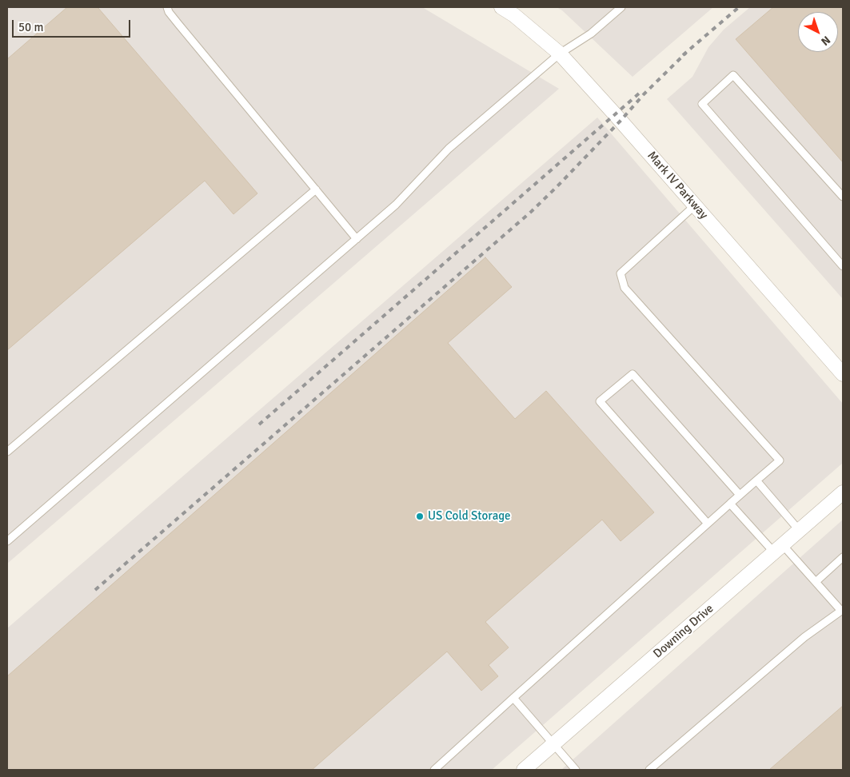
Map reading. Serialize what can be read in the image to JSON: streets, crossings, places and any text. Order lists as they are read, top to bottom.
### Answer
{
  "streets": {
    "street": ["Mark IV Parkway", "Downing Drive"]
  },
  "places": ["US Cold Storage"],
  "scale_bar": "50 m",
  "north": "bottom right"
}
